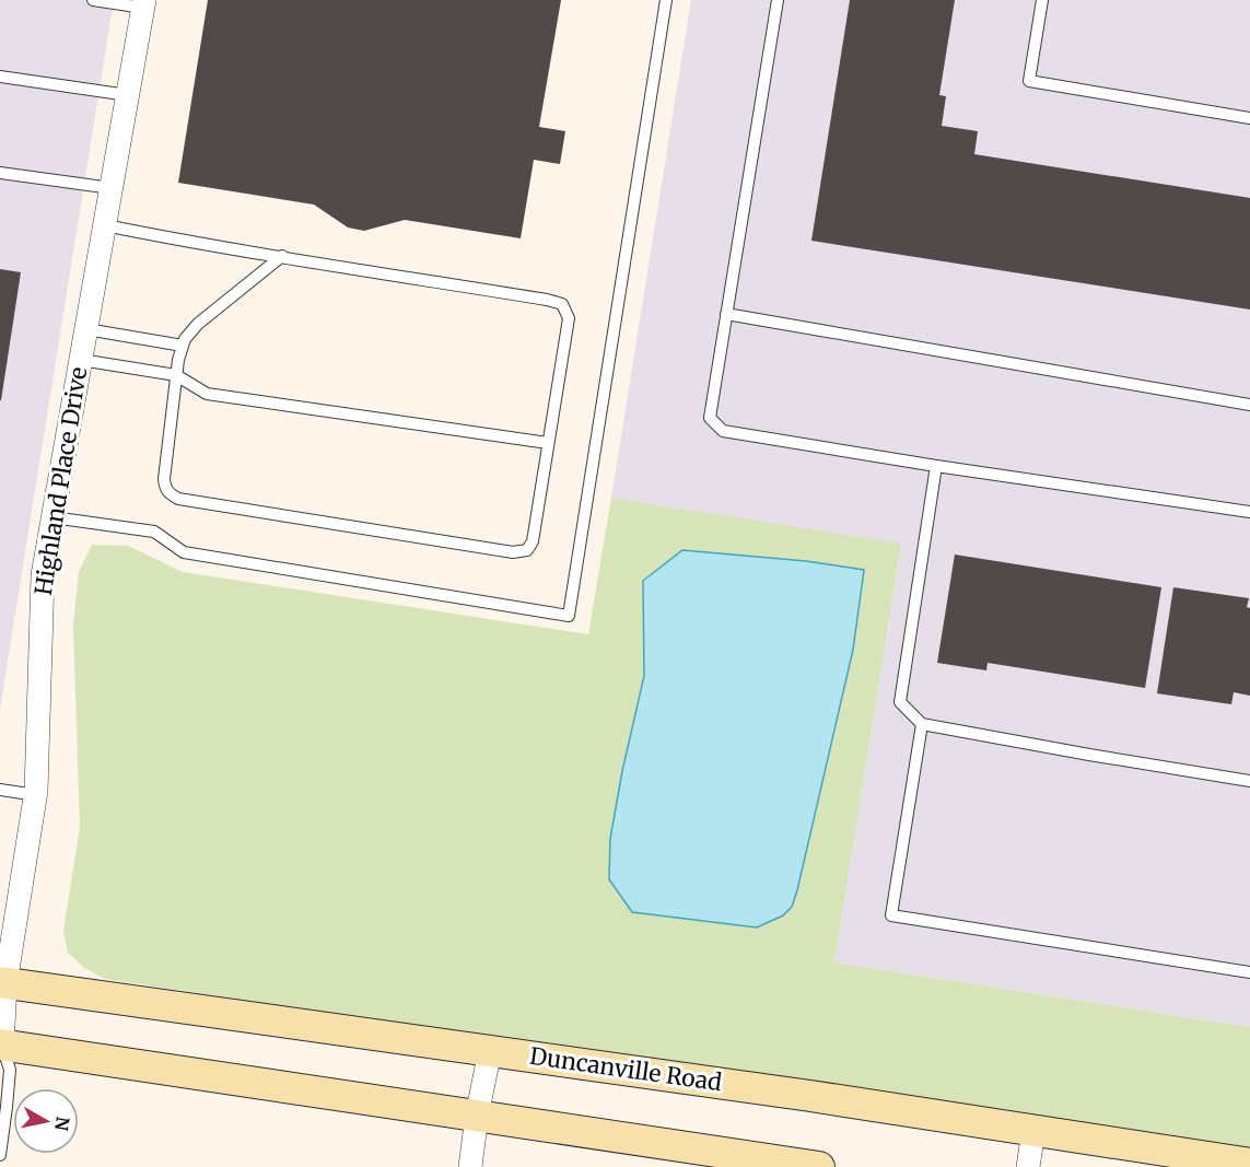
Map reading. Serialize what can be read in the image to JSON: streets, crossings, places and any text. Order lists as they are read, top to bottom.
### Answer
{
  "streets": {
    "main road": ["Duncanville Road"],
    "street": ["Highland Place Drive"]
  },
  "crossings": [
    ["Highland Place Drive", "Duncanville Road"]
  ],
  "north": "right"
}
